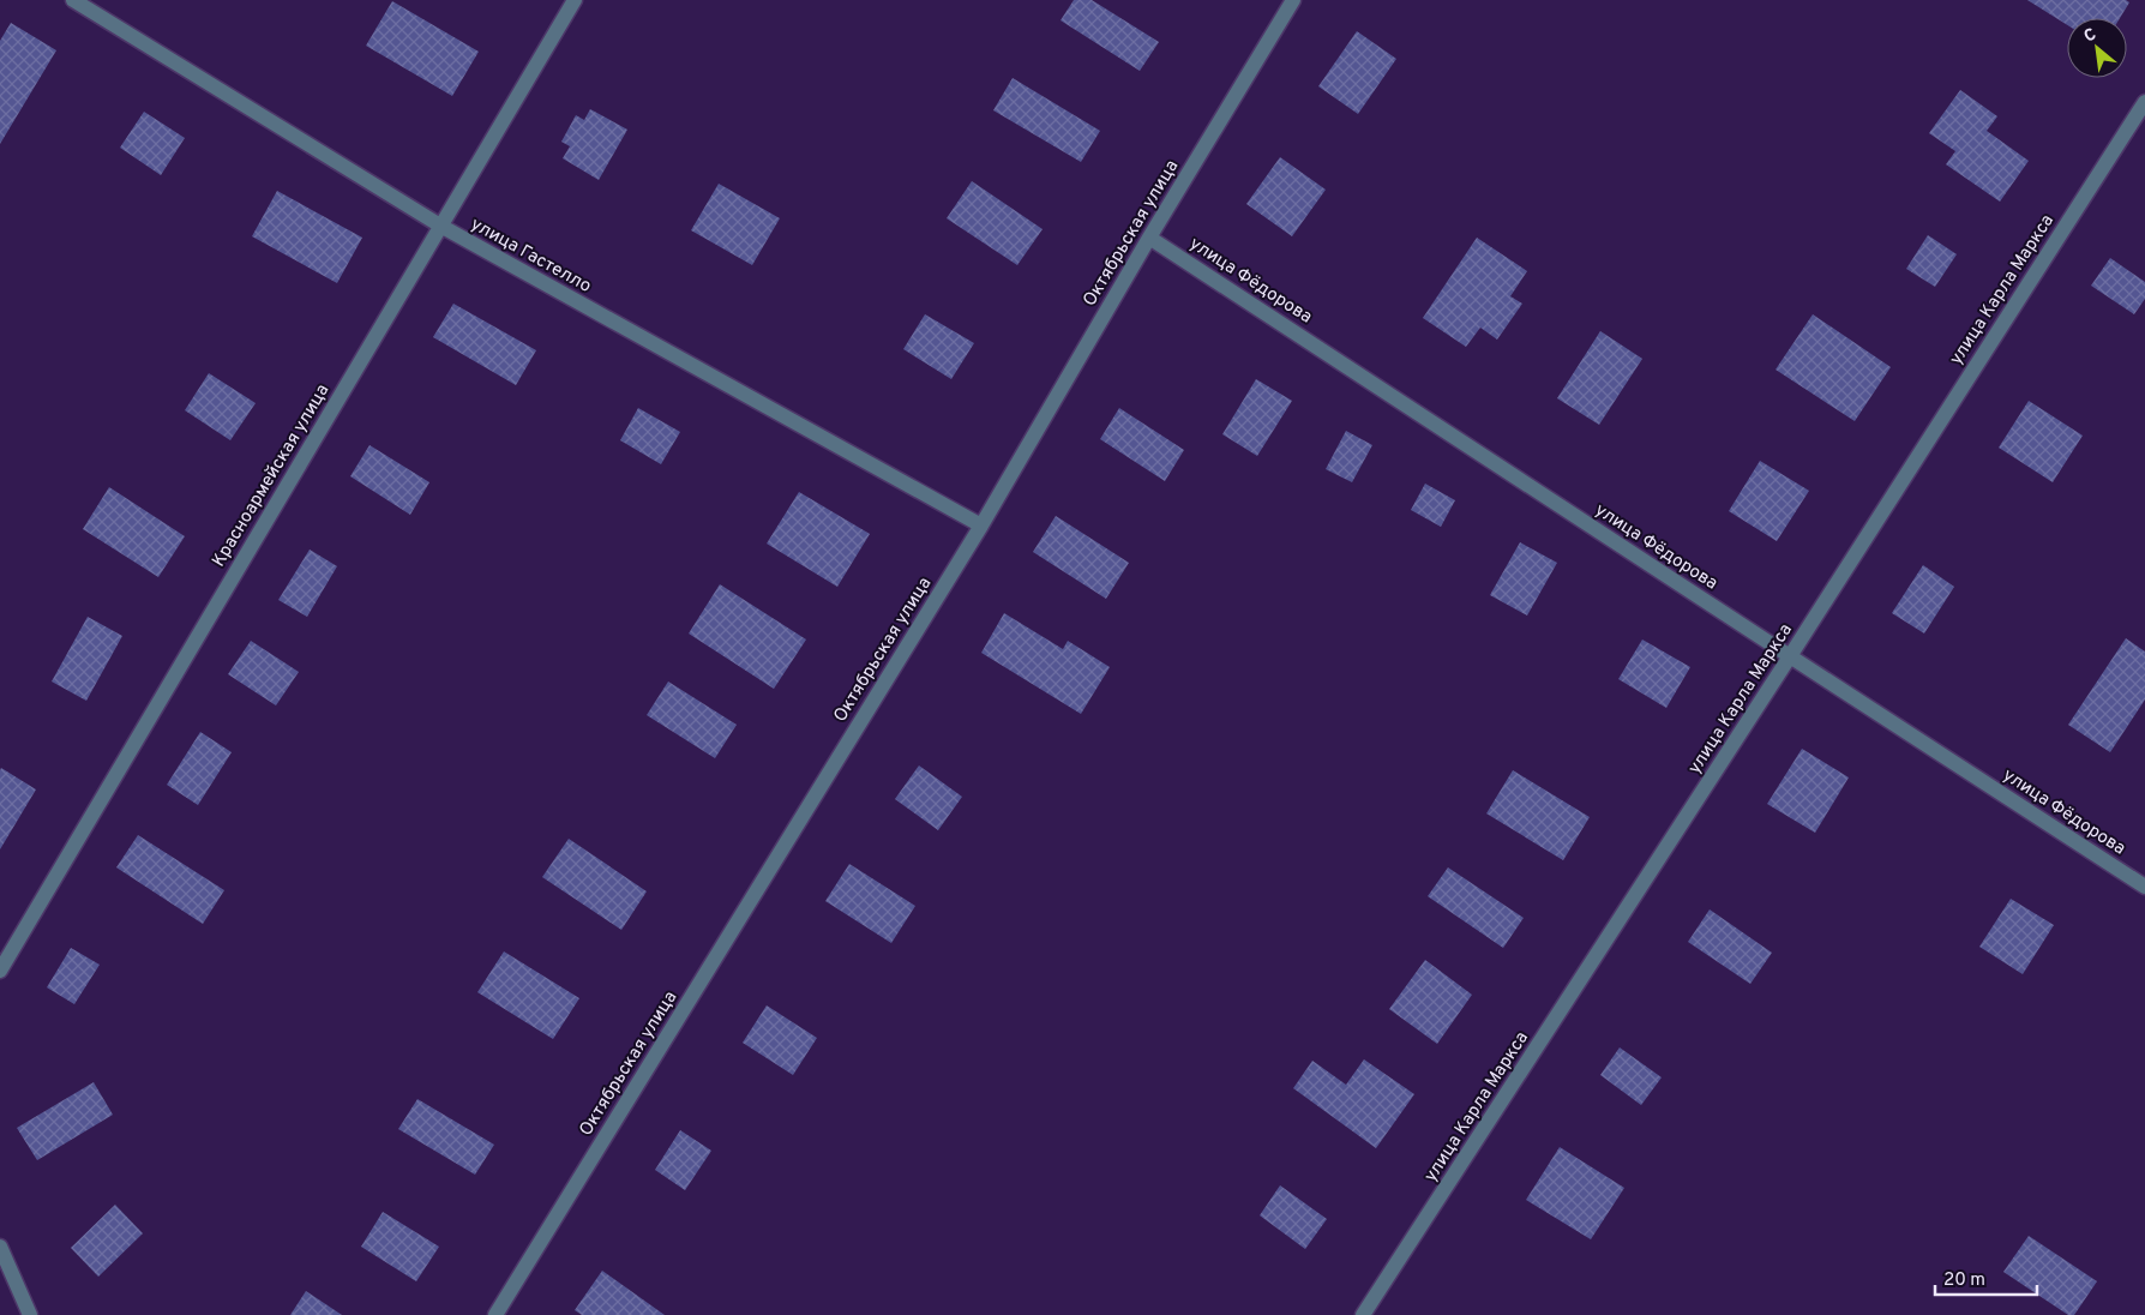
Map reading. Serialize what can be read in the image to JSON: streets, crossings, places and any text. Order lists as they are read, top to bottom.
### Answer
{
  "streets": {
    "street": [
      "Октябрьская улица",
      "улица Гастелло",
      "улица Фёдорова",
      "улица Карла Маркса",
      "Красноармейская улица"
    ]
  },
  "crossings": [
    ["Октябрьская улица", "улица Гастелло"],
    ["Октябрьская улица", "улица Фёдорова"],
    ["улица Гастелло", "Красноармейская улица"],
    ["улица Фёдорова", "улица Карла Маркса"]
  ],
  "scale_bar": "20 m",
  "north": "top left"
}
